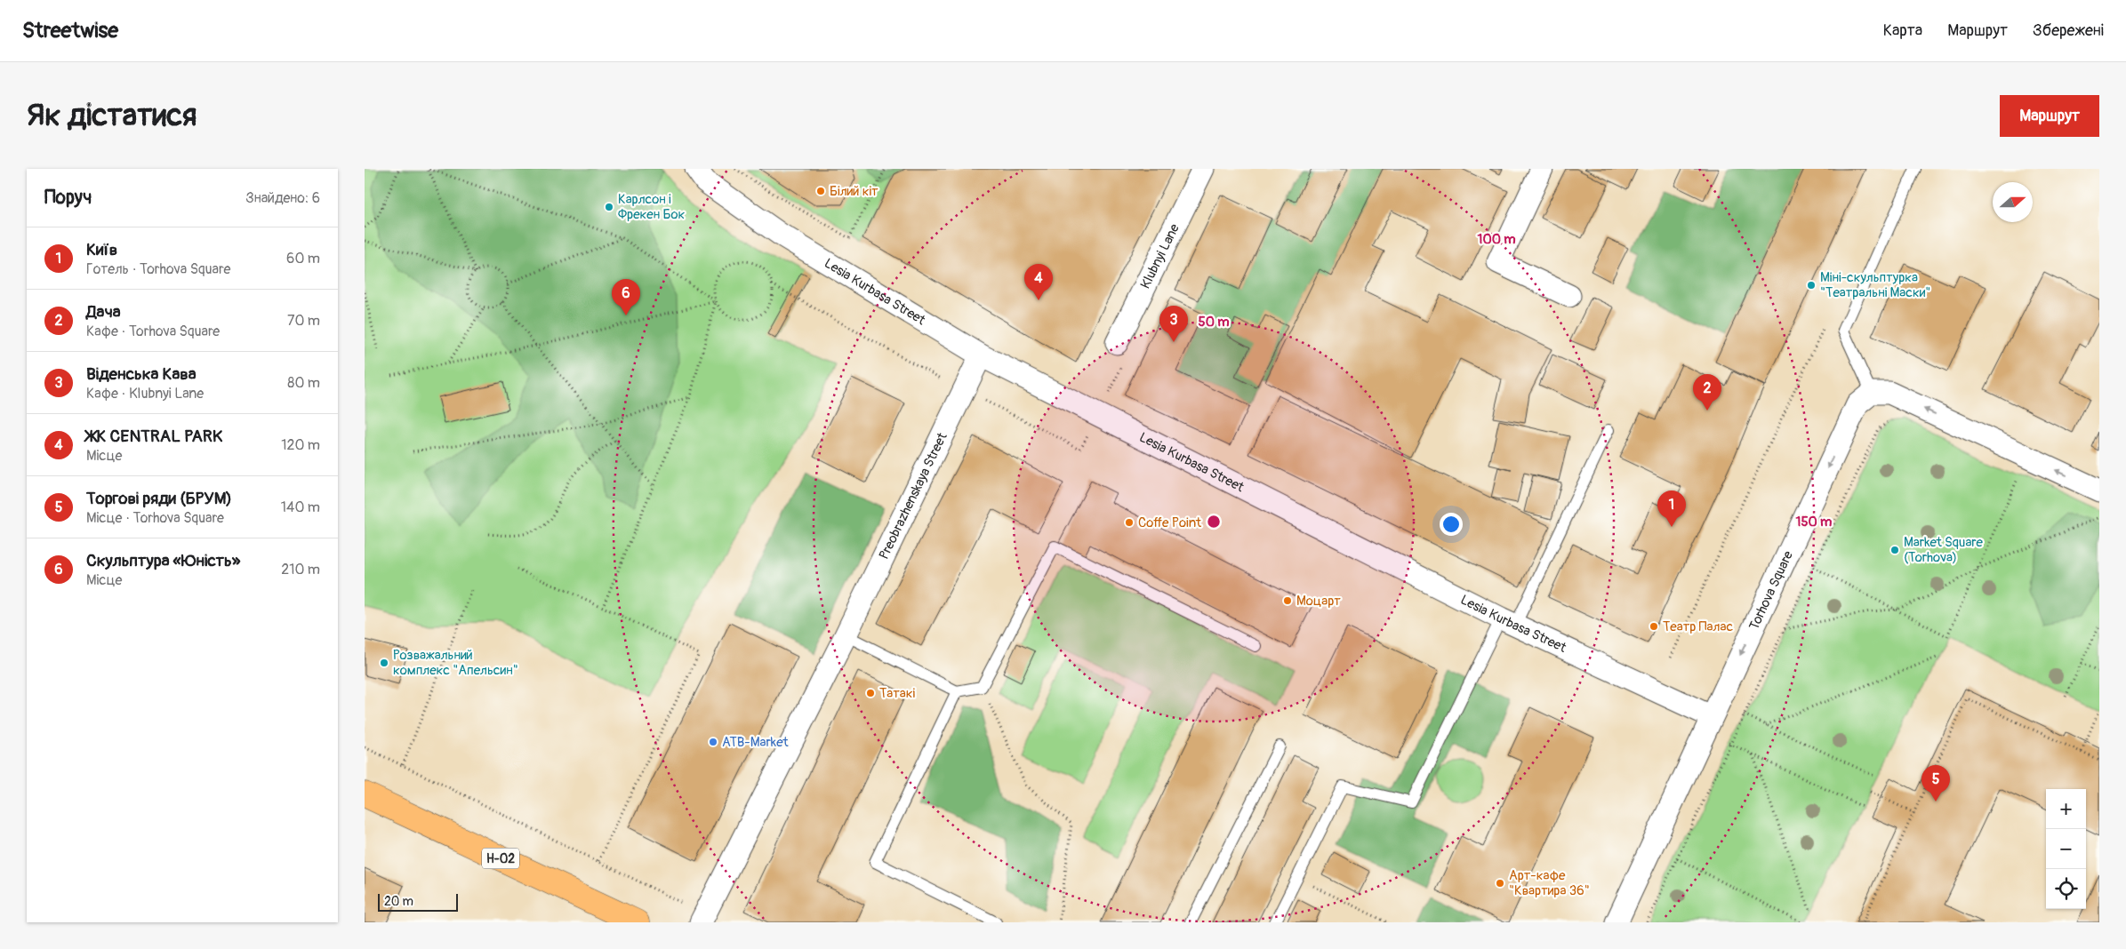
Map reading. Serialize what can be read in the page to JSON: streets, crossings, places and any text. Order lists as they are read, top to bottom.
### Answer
{
  "streets": {
    "main road": ["Н-02"],
    "street": [
      "Klubnyi Lane",
      "Lesia Kurbasa Street",
      "Preobrazhenskaya Street",
      "Torhova Square"
    ]
  },
  "crossings": [
    ["Lesia Kurbasa Street", "Preobrazhenskaya Street"],
    ["Lesia Kurbasa Street", "Torhova Square"]
  ],
  "one_way": ["Torhova Square"],
  "places": [
    "Білий кіт",
    "Карлсон і Фрекен Бок",
    "Міні-скульптурка \"Театральні Маски\"",
    "Coffe Point",
    "Market Square (Torhova)",
    "Моцарт",
    "Театр Палас",
    "Розважальний комплекс \"Апельсин\"",
    "Татакі",
    "ATB-Market",
    "Арт-кафе \"Квартира 36\""
  ],
  "scale_bar": "20 m",
  "north": "right",
  "page": {
    "header": "Streetwise",
    "nav": ["Карта", "Маршрут", "Збережені"],
    "buttons": "Маршрут",
    "title": "Як дістатися",
    "heading": ["Поруч", "Знайдено: 6"],
    "list": [
      {
        "mark": "1",
        "name": "Київ",
        "note": "Готель · Torhova Square",
        "value": "60 m"
      },
      {
        "mark": "2",
        "name": "Дача",
        "note": "Кафе · Torhova Square",
        "value": "70 m"
      },
      {
        "mark": "3",
        "name": "Віденська Кава",
        "note": "Кафе · Klubnyi Lane",
        "value": "80 m"
      },
      {
        "mark": "4",
        "name": "ЖК CENTRAL PARK",
        "note": "Місце",
        "value": "120 m"
      },
      {
        "mark": "5",
        "name": "Торгові ряди (БРУМ)",
        "note": "Місце · Torhova Square",
        "value": "140 m"
      },
      {
        "mark": "6",
        "name": "Скульптура «Юність»",
        "note": "Місце",
        "value": "210 m"
      }
    ],
    "pins": [
      "4",
      "6",
      "3",
      "2",
      "1",
      "5"
    ],
    "map_buttons": ["+", "−"],
    "scale": "20 m"
  },
  "rings": ["100 m", "50 m", "150 m"]
}
